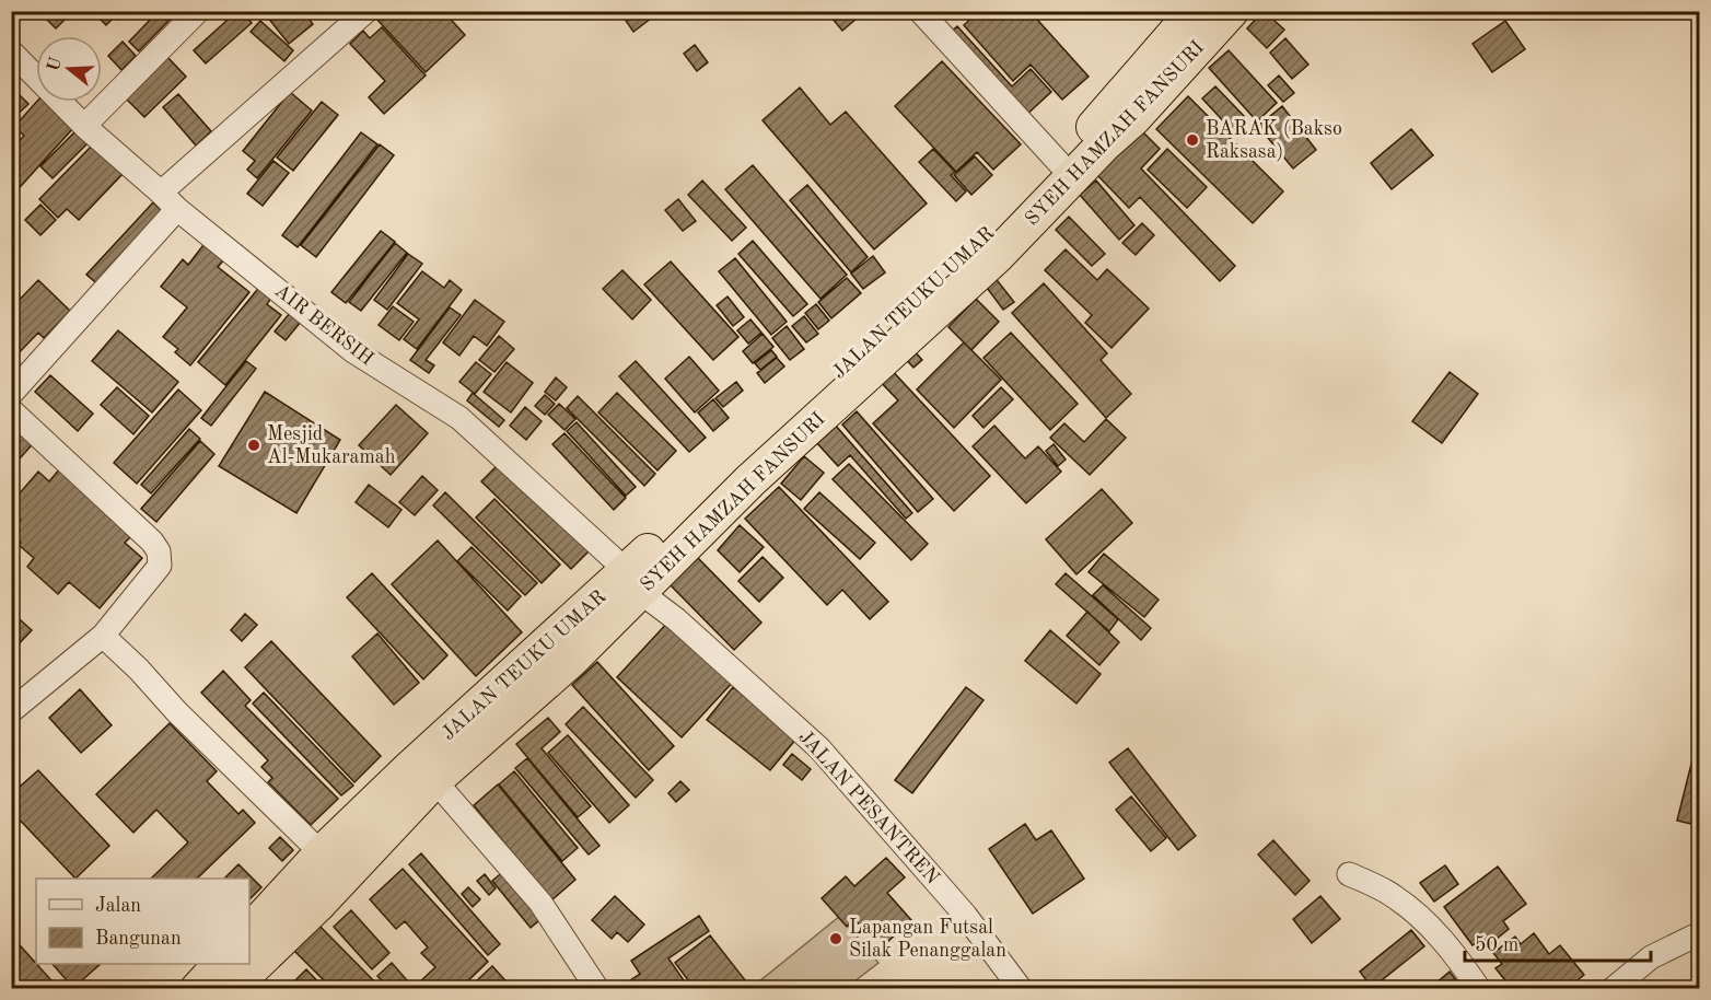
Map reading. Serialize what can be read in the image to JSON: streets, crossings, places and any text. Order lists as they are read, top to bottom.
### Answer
{
  "streets": {
    "highway": ["SYEH HAMZAH FANSURI", "JALAN TEUKU UMAR"],
    "street": ["AIR BERSIH", "JALAN PESANTREN"]
  },
  "crossings": [
    ["SYEH HAMZAH FANSURI", "JALAN TEUKU UMAR"],
    ["SYEH HAMZAH FANSURI", "AIR BERSIH"],
    ["SYEH HAMZAH FANSURI", "JALAN PESANTREN"],
    ["JALAN TEUKU UMAR", "AIR BERSIH"],
    ["JALAN TEUKU UMAR", "JALAN PESANTREN"],
    ["AIR BERSIH", "JALAN PESANTREN"]
  ],
  "places": ["BARAK (Bakso Raksasa)", "Mesjid Al-Mukaramah", "Lapangan Futsal Silak Penanggalan"],
  "legend": ["Jalan", "Bangunan"],
  "scale_bar": "50 m",
  "north": "left"
}
